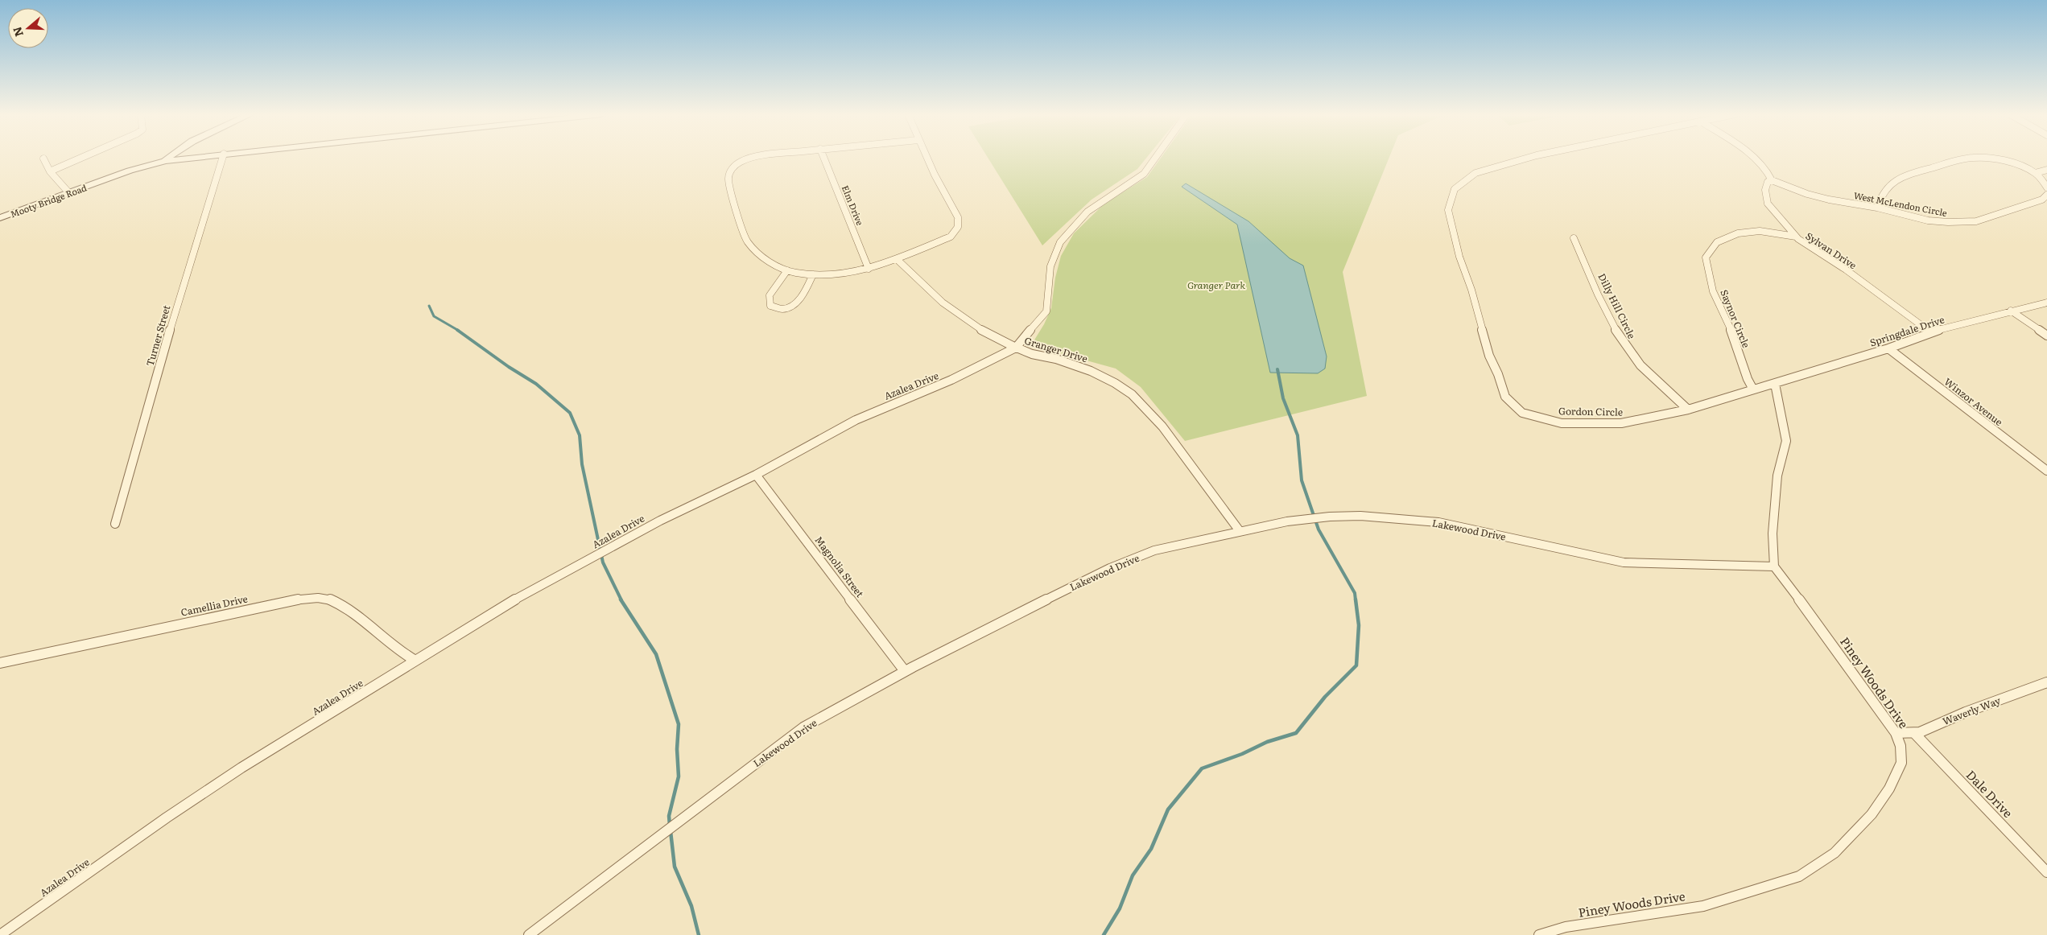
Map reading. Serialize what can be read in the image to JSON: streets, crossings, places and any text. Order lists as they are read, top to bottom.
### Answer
{
  "streets": {
    "main road": ["Mooty Bridge Road"],
    "street": [
      "West McLendon Circle",
      "Elm Drive",
      "Sylvan Drive",
      "Dilly Hill Circle",
      "Saynor Circle",
      "Springdale Drive",
      "Turner Street",
      "Granger Drive",
      "Azalea Drive",
      "Winzor Avenue",
      "Gordon Circle",
      "Lakewood Drive",
      "Magnolia Street",
      "Camellia Drive",
      "Piney Woods Drive",
      "Waverly Way",
      "Dale Drive"
    ]
  },
  "crossings": [
    ["West McLendon Circle", "Sylvan Drive"],
    ["Sylvan Drive", "Saynor Circle"],
    ["Sylvan Drive", "Springdale Drive"],
    ["Dilly Hill Circle", "Gordon Circle"],
    ["Saynor Circle", "Gordon Circle"],
    ["Springdale Drive", "Winzor Avenue"],
    ["Springdale Drive", "Gordon Circle"],
    ["Granger Drive", "Azalea Drive"],
    ["Granger Drive", "Lakewood Drive"],
    ["Azalea Drive", "Magnolia Street"],
    ["Azalea Drive", "Camellia Drive"],
    ["Lakewood Drive", "Magnolia Street"],
    ["Lakewood Drive", "Piney Woods Drive"],
    ["Piney Woods Drive", "Waverly Way"],
    ["Waverly Way", "Dale Drive"]
  ],
  "parks": ["Granger Park"],
  "north": "left"
}
